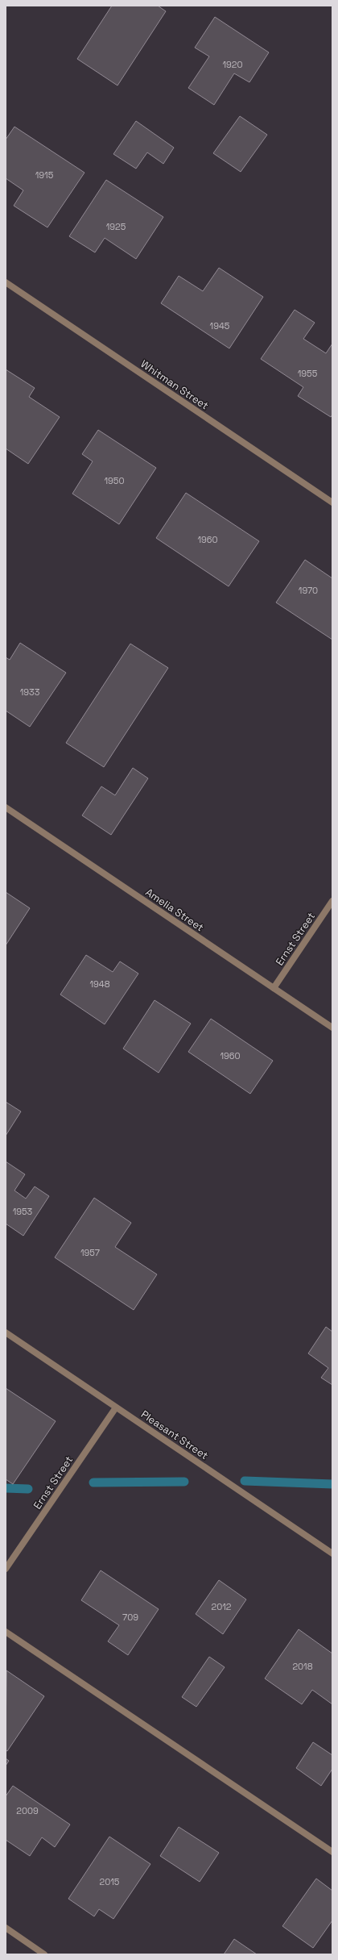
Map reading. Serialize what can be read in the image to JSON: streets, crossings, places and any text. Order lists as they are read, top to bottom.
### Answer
{
  "streets": {
    "street": [
      "Whitman Street",
      "Amelia Street",
      "Ernst Street",
      "Pleasant Street"
    ]
  },
  "crossings": [
    ["Amelia Street", "Ernst Street"],
    ["Ernst Street", "Pleasant Street"]
  ],
  "house_numbers": [
    "1920",
    "1915",
    "1925",
    "1945",
    "1955",
    "1950",
    "1960",
    "1970",
    "1933",
    "1948",
    "1960",
    "1953",
    "1957",
    "2012",
    "709",
    "2018",
    "2009",
    "2015"
  ]
}
